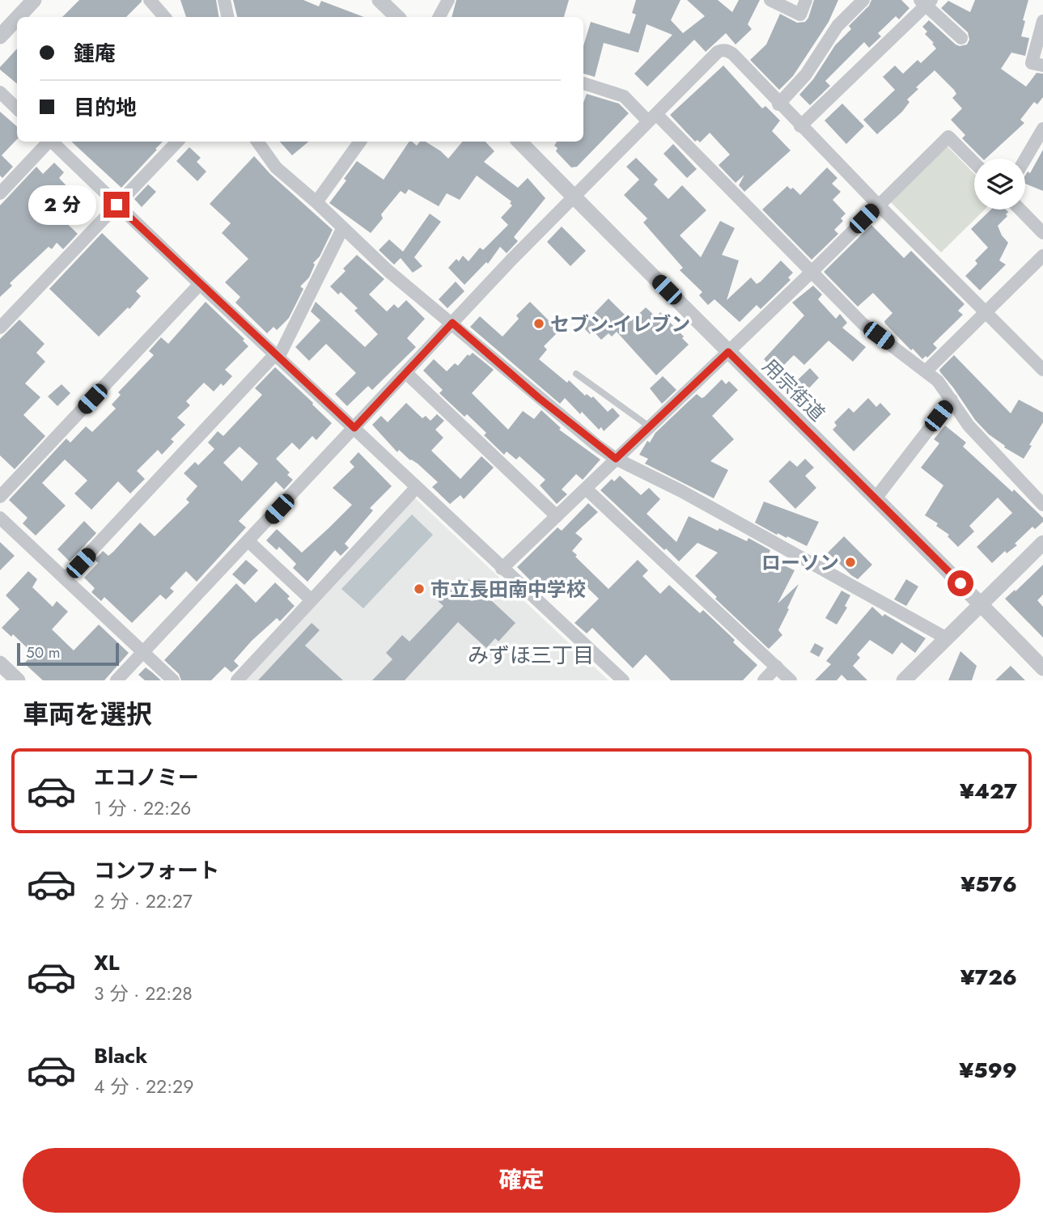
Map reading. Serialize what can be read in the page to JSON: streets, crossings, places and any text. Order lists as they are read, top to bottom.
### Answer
{
  "streets": {
    "street": ["用宗街道"]
  },
  "districts": ["みずほ三丁目"],
  "places": ["セブン-イレブン", "ローソン", "市立長田南中学校"],
  "scale_bar": "50 m",
  "page": {
    "banner": ["鍾庵", "目的地"],
    "bubble": "2 分",
    "scale": "50 m",
    "heading": "車両を選択",
    "list": [
      {
        "name": "エコノミー",
        "note": "1 分 · 22:26",
        "value": "¥427"
      },
      {
        "name": "コンフォート",
        "note": "2 分 · 22:27",
        "value": "¥576"
      },
      {
        "name": "XL",
        "note": "3 分 · 22:28",
        "value": "¥726"
      },
      {
        "name": "Black",
        "note": "4 分 · 22:29",
        "value": "¥599"
      }
    ],
    "buttons": "確定"
  }
}
